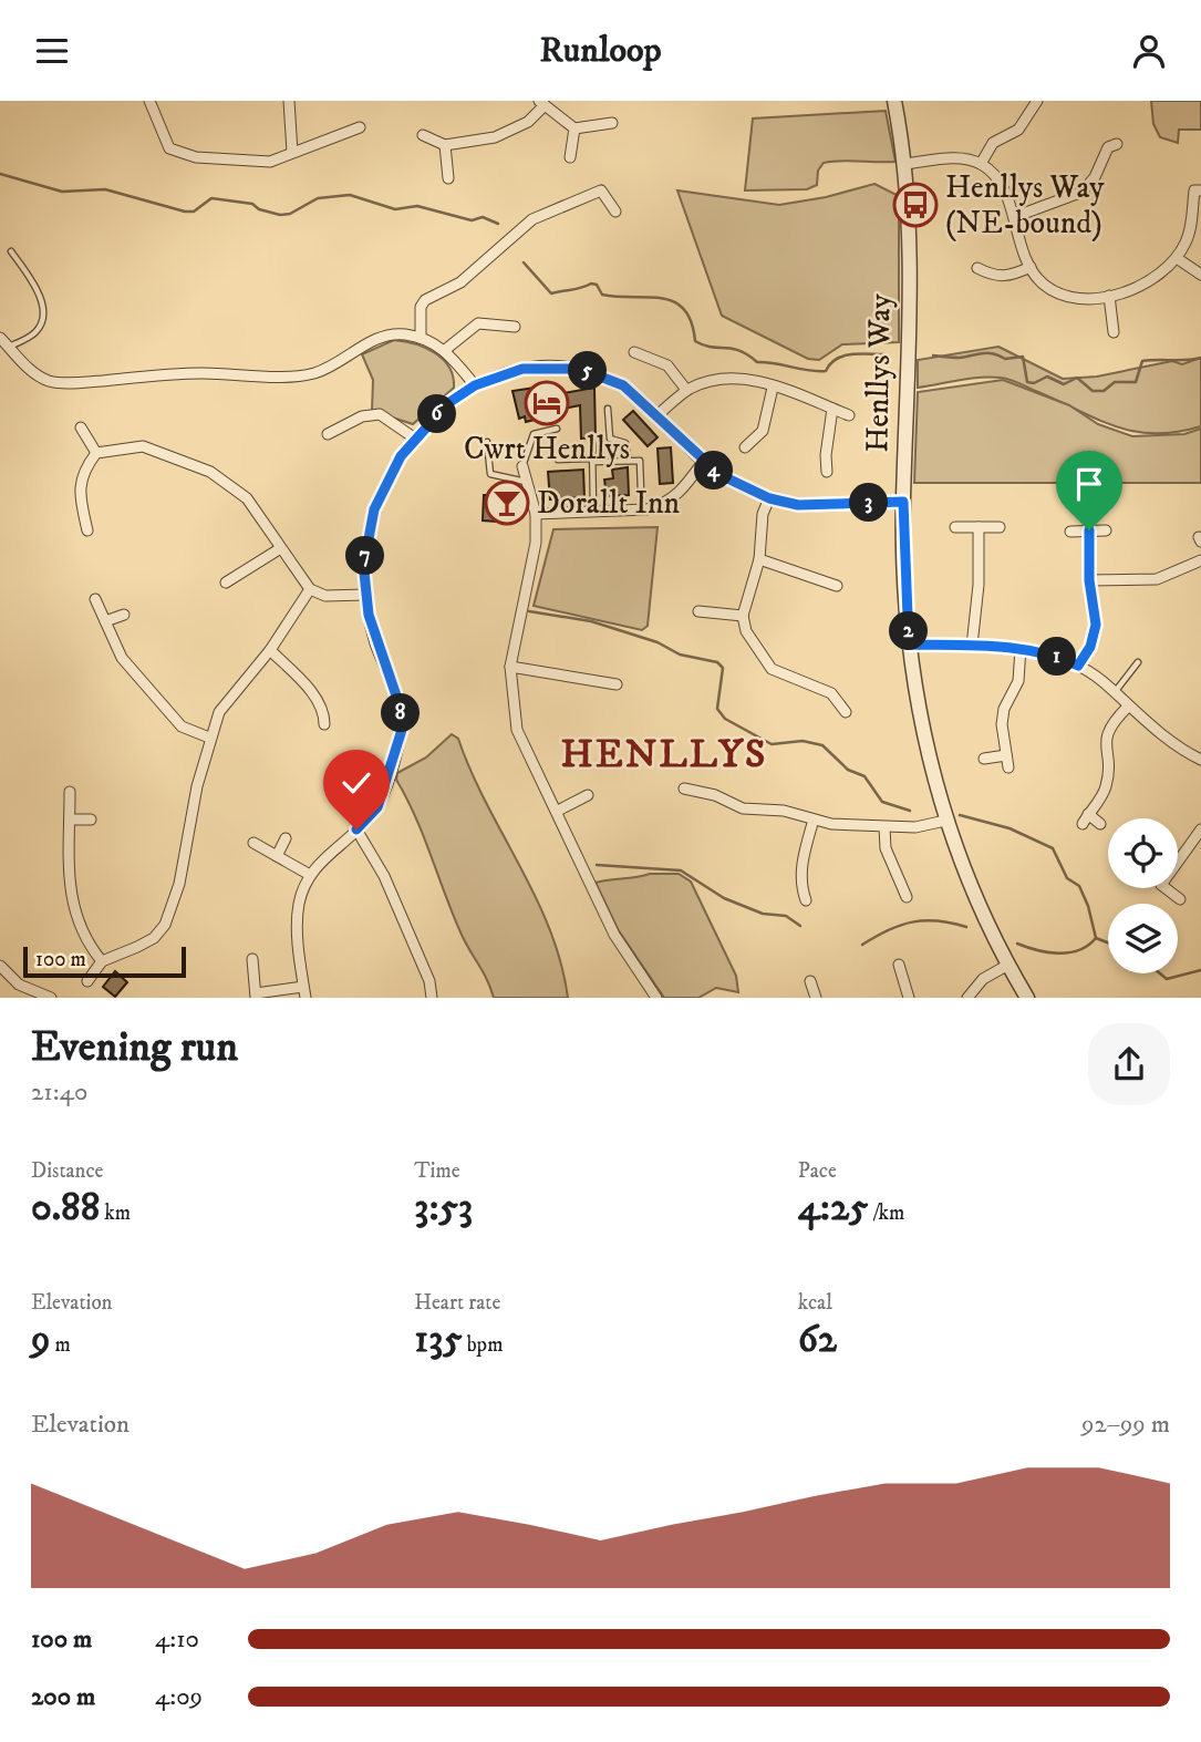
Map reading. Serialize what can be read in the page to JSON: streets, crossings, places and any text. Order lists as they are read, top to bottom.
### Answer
{
  "streets": {
    "street": ["Henllys Way"]
  },
  "districts": ["HENLLYS"],
  "places": {
    "bus stop": ["Henllys Way (NE-bound)"],
    "hotel": ["Cwrt Henllys"],
    "bar": ["Dorallt Inn"]
  },
  "scale_bar": "100 m",
  "page": {
    "header": "Runloop",
    "pins": [
      "5",
      "6",
      "4",
      "3",
      "7",
      "2",
      "1",
      "8"
    ],
    "scale": "100 m",
    "heading": ["Evening run", "21:40"],
    "stats": [
      ["Distance", "0.88 km"],
      ["Time", "3:53"],
      ["Pace", "4:25 /km"],
      ["Elevation", "9 m"],
      ["Heart rate", "135 bpm"],
      ["kcal", "62"]
    ],
    "chart": ["Elevation", "92–99 m"],
    "list": [
      {
        "name": "100 m",
        "note": "4:10"
      },
      {
        "name": "200 m",
        "note": "4:09"
      }
    ]
  }
}
